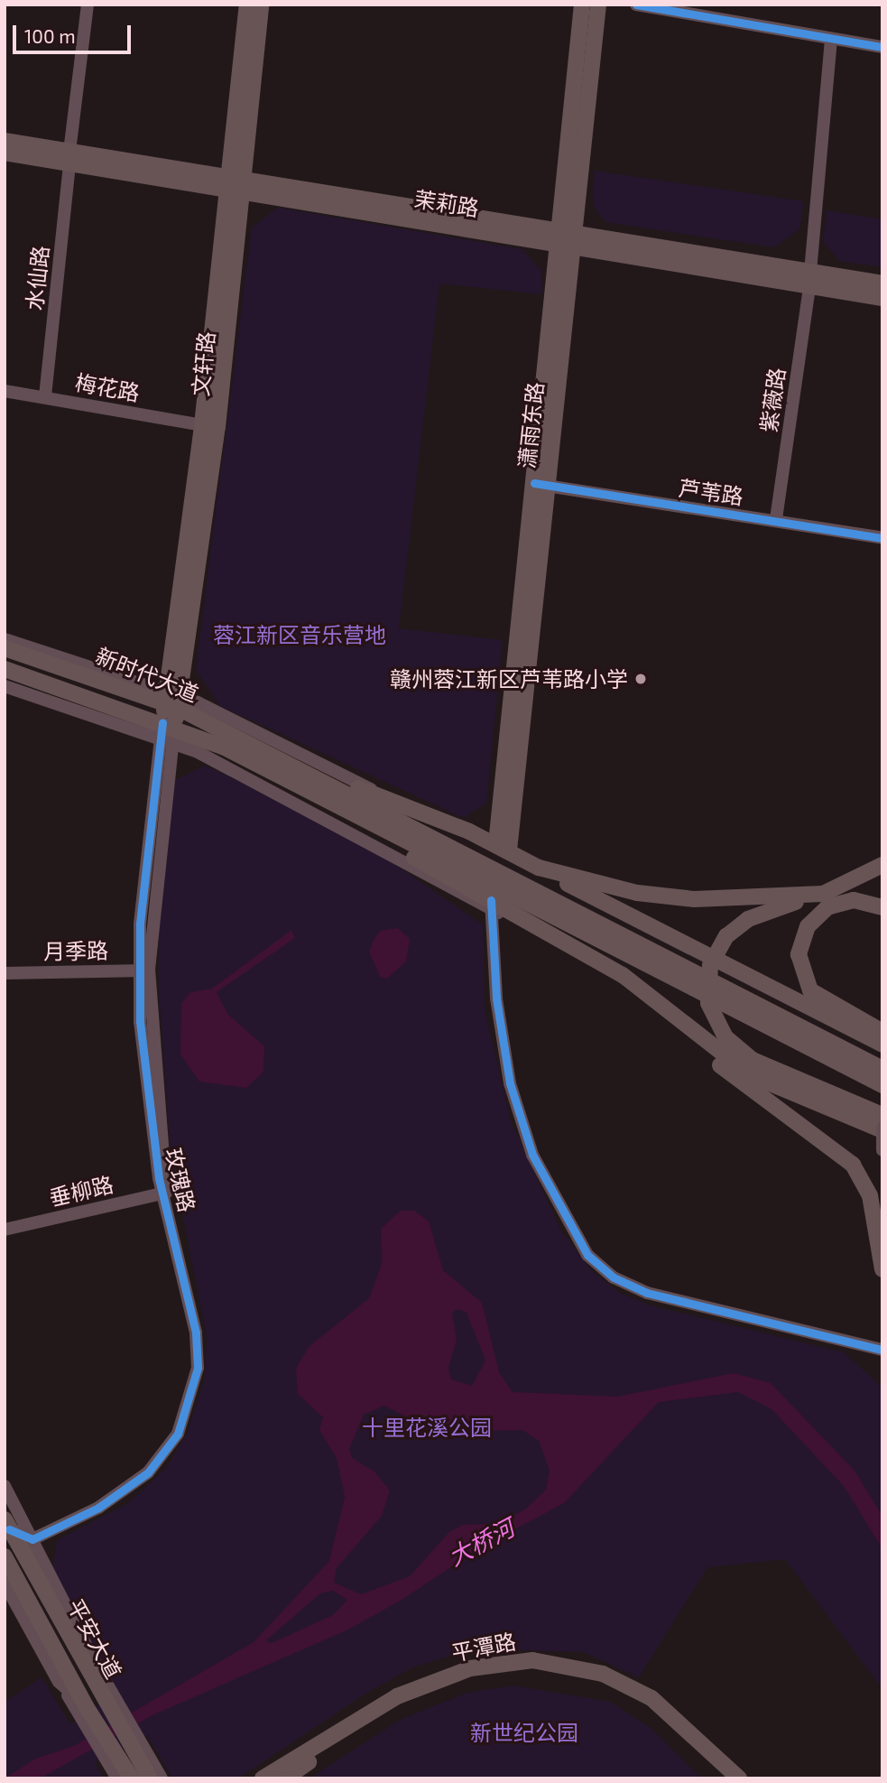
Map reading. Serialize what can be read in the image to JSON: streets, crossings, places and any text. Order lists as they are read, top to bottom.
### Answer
{
  "streets": {
    "main road": [
      "茉莉路",
      "文轩路",
      "潇雨东路",
      "新时代大道",
      "平安大道",
      "平潭路"
    ],
    "street": [
      "水仙路",
      "梅花路",
      "紫薇路",
      "芦苇路",
      "月季路",
      "玫瑰路",
      "垂柳路"
    ]
  },
  "crossings": [
    ["茉莉路", "水仙路"],
    ["茉莉路", "文轩路"],
    ["茉莉路", "紫薇路"],
    ["茉莉路", "潇雨东路"],
    ["水仙路", "梅花路"],
    ["文轩路", "梅花路"],
    ["文轩路", "新时代大道"],
    ["文轩路", "玫瑰路"],
    ["紫薇路", "芦苇路"],
    ["潇雨东路", "芦苇路"],
    ["月季路", "玫瑰路"],
    ["玫瑰路", "垂柳路"]
  ],
  "water": ["大桥河"],
  "parks": ["蓉江新区音乐营地", "十里花溪公园", "新世纪公园"],
  "places": ["赣州蓉江新区芦苇路小学"],
  "scale_bar": "100 m"
}
